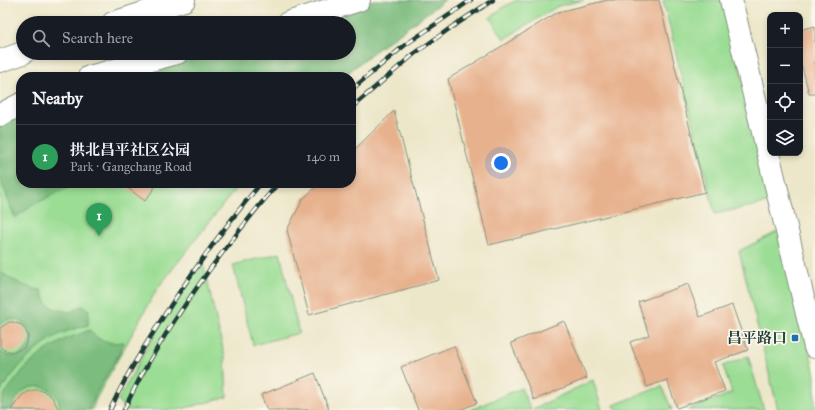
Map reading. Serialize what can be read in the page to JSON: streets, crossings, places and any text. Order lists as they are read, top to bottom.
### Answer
{
  "places": {
    "transit": ["昌平路口"]
  },
  "page": {
    "map_buttons": ["+", "−"],
    "search": "Search here",
    "heading": "Nearby",
    "list": [
      {
        "mark": "1",
        "name": "拱北昌平社区公园",
        "note": "Park · Gangchang Road",
        "value": "140 m"
      }
    ],
    "pins": "1"
  }
}
